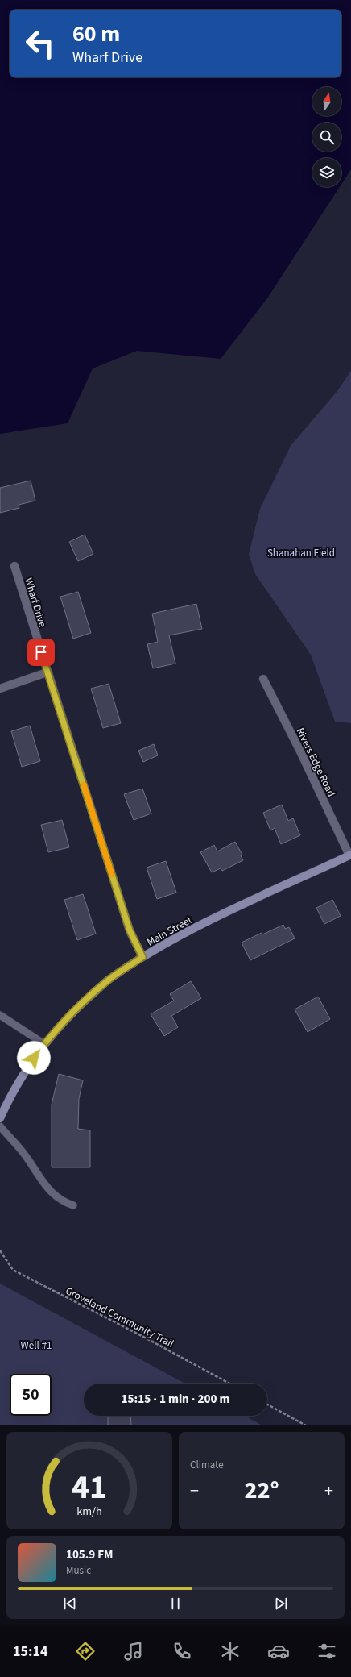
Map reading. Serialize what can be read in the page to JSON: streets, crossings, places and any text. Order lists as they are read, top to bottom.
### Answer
{
  "streets": {
    "main road": ["Main Street"],
    "street": ["Wharf Drive", "Rivers Edge Road"],
    "path": ["Groveland Community Trail"]
  },
  "crossings": [
    ["Wharf Drive", "Main Street"],
    ["Rivers Edge Road", "Main Street"]
  ],
  "parks": ["Shanahan Field", "Well #1"],
  "north": "top",
  "page": {
    "turn": ["60 m", "Wharf Drive"],
    "limit": "50",
    "trip": "15:15 · 1 min · 200 m",
    "tile": "Climate",
    "heat": ["−", "22°", "+"],
    "song": ["105.9 FM", "Music"],
    "tabs": "15:14",
    "gauge": ["41", "km/h"]
  }
}
